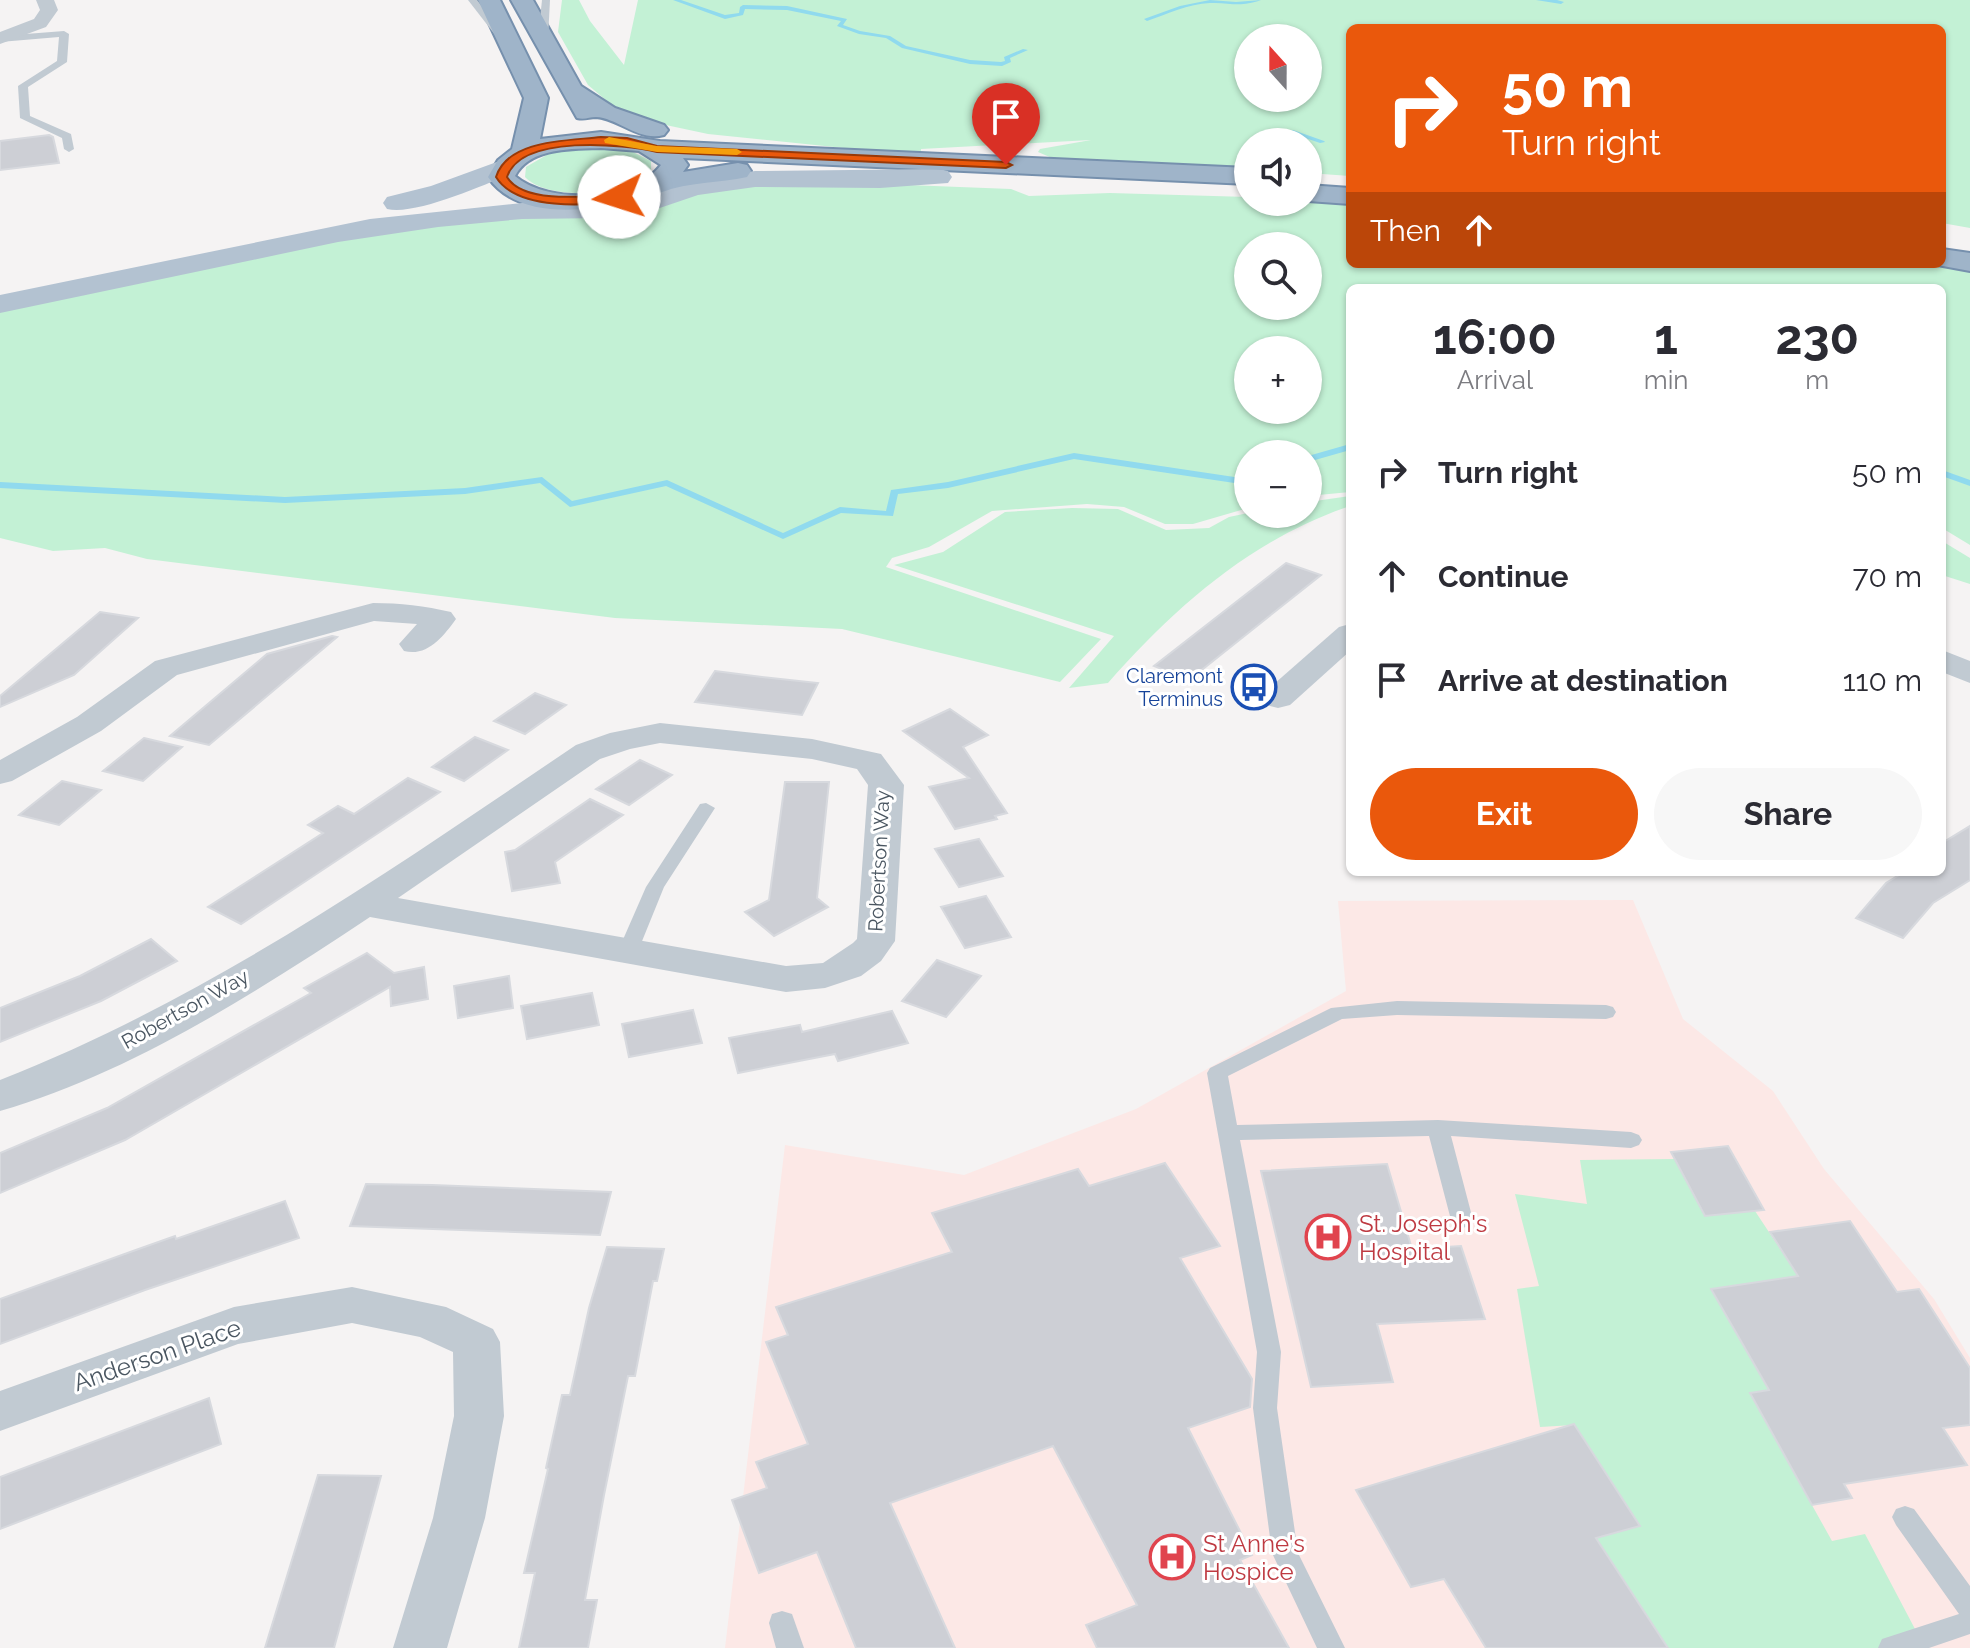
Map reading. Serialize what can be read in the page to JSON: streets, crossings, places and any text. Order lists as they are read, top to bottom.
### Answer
{
  "streets": {
    "street": ["Robertson Way", "Anderson Place"]
  },
  "places": {
    "bus stop": ["Claremont Terminus"],
    "hospital": ["St. Joseph's Hospital", "St Anne's Hospice"]
  },
  "north": "top",
  "page": {
    "map_buttons": ["+", "−"],
    "turn": ["50 m", "Turn right"],
    "then": "Then",
    "eta": [
      "16:00",
      "Arrival",
      "1",
      "min",
      "230",
      "m"
    ],
    "list": [
      {
        "name": "Turn right",
        "value": "50 m"
      },
      {
        "name": "Continue",
        "value": "70 m"
      },
      {
        "name": "Arrive at destination",
        "value": "110 m"
      }
    ],
    "buttons": ["Exit", "Share"]
  }
}
